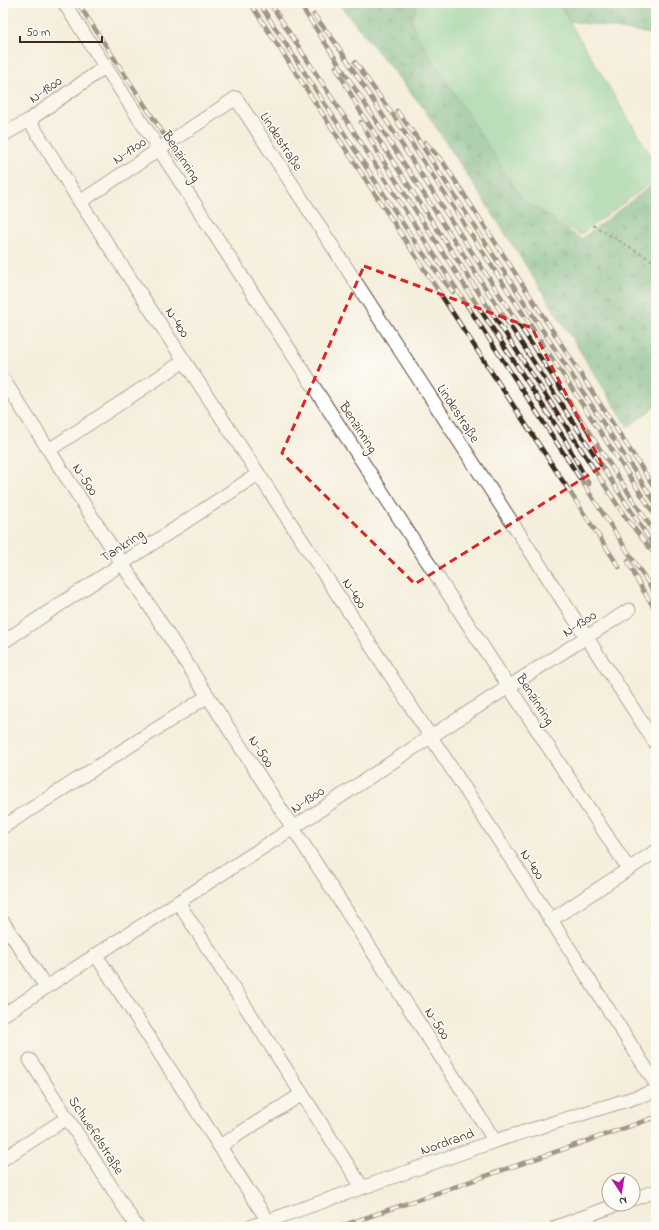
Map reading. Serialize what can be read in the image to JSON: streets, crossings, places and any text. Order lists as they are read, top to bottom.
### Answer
{
  "streets": {
    "lane": [
      "N-1800",
      "Lindestraße",
      "N-1700",
      "Benzinring",
      "N-400",
      "N-500",
      "Tankring",
      "N-1300",
      "Schwefelstraße",
      "Nordrand"
    ]
  },
  "crossings": [
    ["N-1800", "Benzinring"],
    ["N-1800", "N-400"],
    ["Lindestraße", "N-1700"],
    ["Lindestraße", "N-1300"],
    ["N-1700", "Benzinring"],
    ["N-1700", "N-400"],
    ["Benzinring", "N-1300"],
    ["N-400", "Tankring"],
    ["N-400", "N-1300"],
    ["N-500", "Tankring"],
    ["N-500", "N-1300"],
    ["N-500", "Nordrand"]
  ],
  "scale_bar": "50 m",
  "north": "bottom"
}
